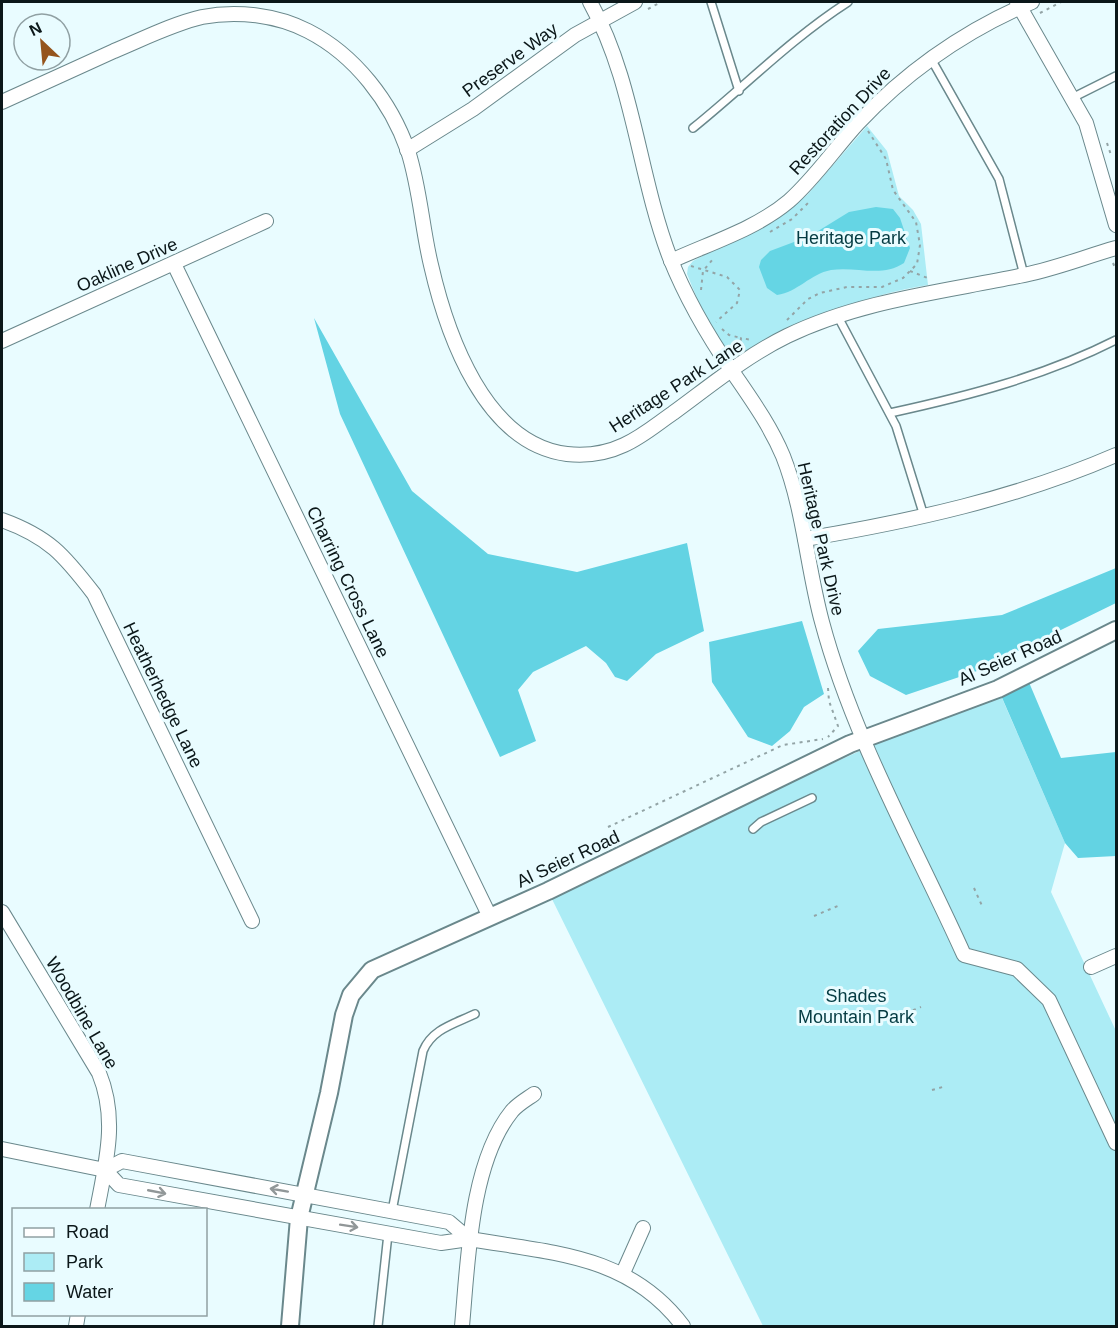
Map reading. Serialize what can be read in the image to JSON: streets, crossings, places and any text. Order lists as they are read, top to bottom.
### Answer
{
  "streets": {
    "street": [
      "Preserve Way",
      "Restoration Drive",
      "Oakline Drive",
      "Heritage Park Lane",
      "Heritage Park Drive",
      "Charring Cross Lane",
      "Al Seier Road",
      "Heatherhedge Lane",
      "Woodbine Lane"
    ]
  },
  "crossings": [
    ["Preserve Way", "Heritage Park Lane"],
    ["Preserve Way", "Heritage Park Drive"],
    ["Restoration Drive", "Heritage Park Drive"],
    ["Oakline Drive", "Charring Cross Lane"],
    ["Heritage Park Lane", "Heritage Park Drive"],
    ["Heritage Park Drive", "Al Seier Road"],
    ["Charring Cross Lane", "Al Seier Road"]
  ],
  "parks": ["Heritage Park", "Shades Mountain Park"],
  "legend": ["Road", "Park", "Water"],
  "north": "top left"
}
